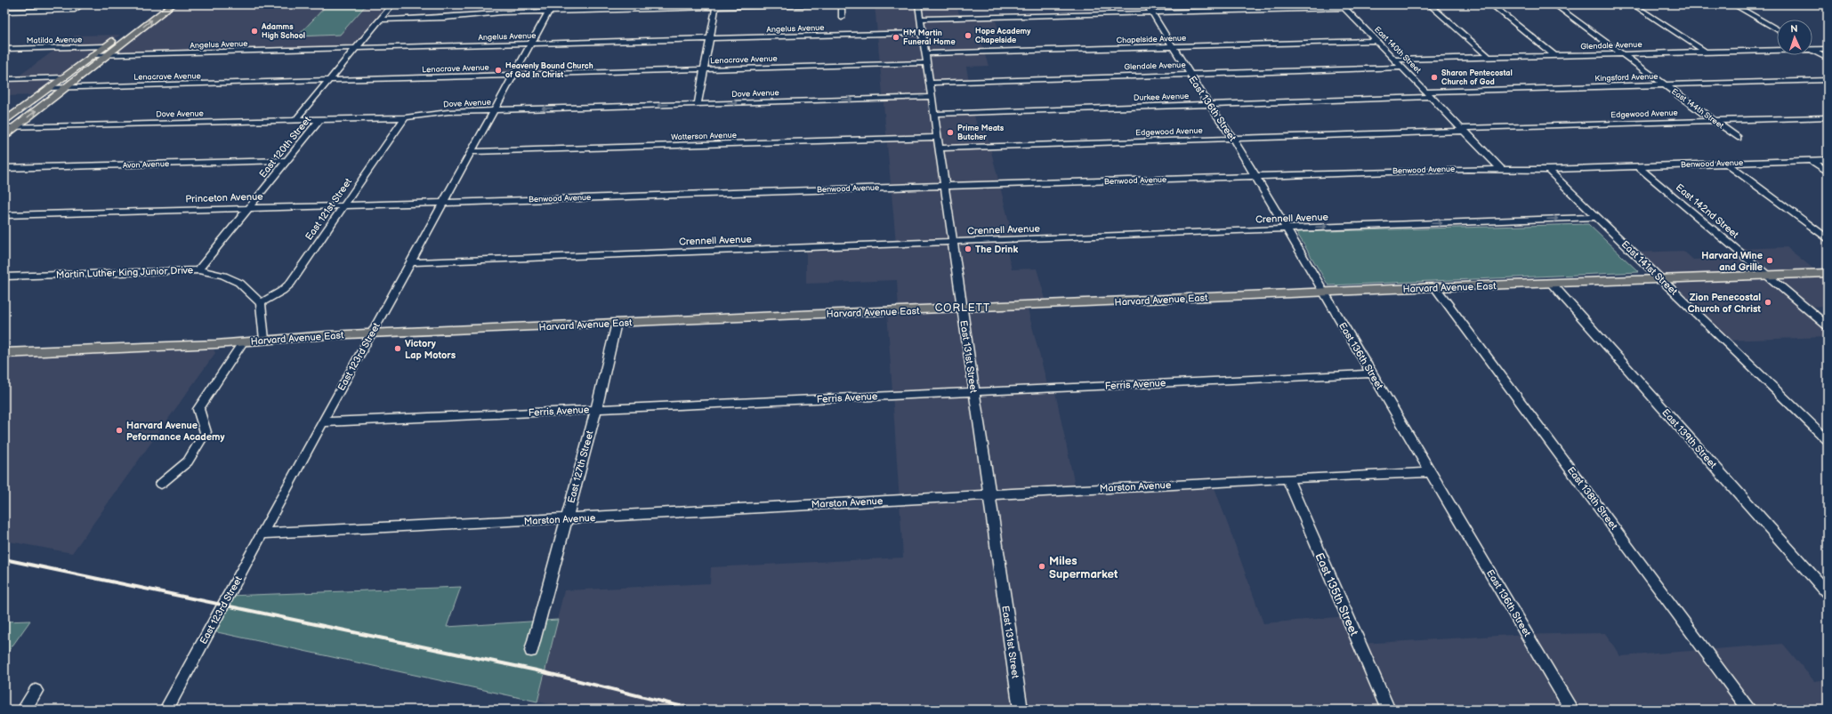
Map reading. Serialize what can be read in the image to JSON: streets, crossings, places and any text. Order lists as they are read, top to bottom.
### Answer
{
  "streets": {
    "main road": ["Harvard Avenue East"],
    "street": [
      "Angelus Avenue",
      "Chapelside Avenue",
      "Matilda Avenue",
      "Glendale Avenue",
      "East 140th Street",
      "Lenacrave Avenue",
      "Kingsford Avenue",
      "Dove Avenue",
      "Durkee Avenue",
      "East 136th Street",
      "East 144th Street",
      "Edgewood Avenue",
      "Watterson Avenue",
      "East 120th Street",
      "Benwood Avenue",
      "Avon Avenue",
      "Princeton Avenue",
      "East 121st Street",
      "East 142nd Street",
      "Crennell Avenue",
      "East 141st Street",
      "Martin Luther King Junior Drive",
      "East 123rd Street",
      "East 131st Street",
      "Ferris Avenue",
      "East 139th Street",
      "East 127th Street",
      "Marston Avenue",
      "East 138th Street",
      "East 135th Street"
    ]
  },
  "crossings": [
    ["Angelus Avenue", "Matilda Avenue"],
    ["Angelus Avenue", "East 120th Street"],
    ["Angelus Avenue", "East 123rd Street"],
    ["Angelus Avenue", "East 131st Street"],
    ["Chapelside Avenue", "East 140th Street"],
    ["Chapelside Avenue", "East 136th Street"],
    ["Chapelside Avenue", "East 131st Street"],
    ["Glendale Avenue", "East 140th Street"],
    ["Glendale Avenue", "East 136th Street"],
    ["Glendale Avenue", "East 144th Street"],
    ["Glendale Avenue", "East 131st Street"],
    ["East 140th Street", "Kingsford Avenue"],
    ["East 140th Street", "Durkee Avenue"],
    ["East 140th Street", "Edgewood Avenue"],
    ["East 140th Street", "Benwood Avenue"],
    ["Lenacrave Avenue", "East 120th Street"],
    ["Lenacrave Avenue", "East 123rd Street"],
    ["Lenacrave Avenue", "East 131st Street"],
    ["Kingsford Avenue", "East 144th Street"],
    ["Dove Avenue", "East 120th Street"],
    ["Dove Avenue", "East 121st Street"],
    ["Dove Avenue", "East 123rd Street"],
    ["Dove Avenue", "East 131st Street"],
    ["Durkee Avenue", "East 136th Street"],
    ["Durkee Avenue", "East 131st Street"],
    ["East 136th Street", "Edgewood Avenue"],
    ["East 136th Street", "Benwood Avenue"],
    ["East 136th Street", "Crennell Avenue"],
    ["East 136th Street", "Harvard Avenue East"],
    ["East 136th Street", "Ferris Avenue"],
    ["East 136th Street", "Marston Avenue"],
    ["East 144th Street", "Edgewood Avenue"],
    ["Edgewood Avenue", "East 131st Street"],
    ["Watterson Avenue", "East 123rd Street"],
    ["Watterson Avenue", "East 131st Street"],
    ["East 120th Street", "Avon Avenue"],
    ["East 120th Street", "Princeton Avenue"],
    ["East 120th Street", "Martin Luther King Junior Drive"],
    ["Benwood Avenue", "Princeton Avenue"],
    ["Benwood Avenue", "East 142nd Street"],
    ["Benwood Avenue", "East 141st Street"],
    ["Benwood Avenue", "East 123rd Street"],
    ["Benwood Avenue", "East 131st Street"],
    ["Princeton Avenue", "East 121st Street"],
    ["Princeton Avenue", "East 123rd Street"],
    ["East 121st Street", "Martin Luther King Junior Drive"],
    ["East 142nd Street", "Harvard Avenue East"],
    ["Crennell Avenue", "East 141st Street"],
    ["Crennell Avenue", "East 123rd Street"],
    ["Crennell Avenue", "East 131st Street"],
    ["East 141st Street", "Harvard Avenue East"],
    ["Harvard Avenue East", "East 123rd Street"],
    ["Harvard Avenue East", "East 131st Street"],
    ["Harvard Avenue East", "East 139th Street"],
    ["Harvard Avenue East", "East 127th Street"],
    ["Harvard Avenue East", "East 138th Street"],
    ["East 123rd Street", "Ferris Avenue"],
    ["East 123rd Street", "Marston Avenue"],
    ["East 131st Street", "Ferris Avenue"],
    ["East 131st Street", "Marston Avenue"],
    ["Ferris Avenue", "East 127th Street"],
    ["East 127th Street", "Marston Avenue"],
    ["Marston Avenue", "East 135th Street"]
  ],
  "districts": ["CORLETT"],
  "places": [
    "Adamms High School",
    "Hope Academy Chapelside",
    "HM Martin Funeral Home",
    "Heavenly Bound Church of God In Christ",
    "Sharon Pentecostal Church of God",
    "Prime Meats Butcher",
    "The Drink",
    "Harvard Wine and Grille",
    "Zion Penecostal Church of Christ",
    "Victory Lap Motors",
    "Harvard Avenue Peformance Academy",
    "Miles Supermarket"
  ],
  "north": "top"
}
